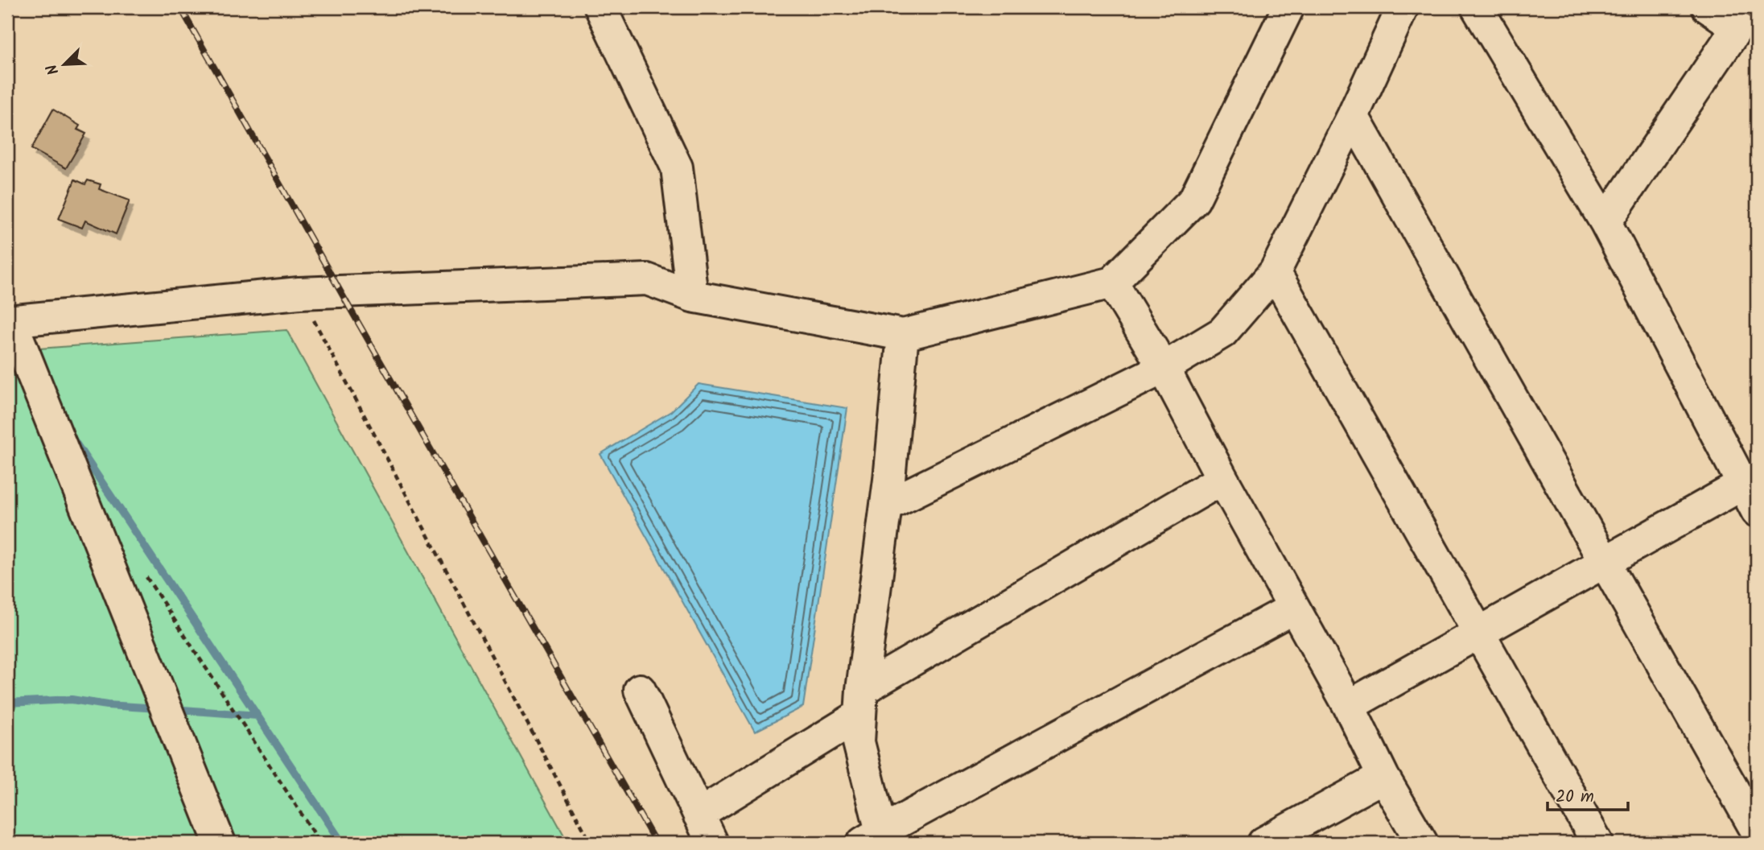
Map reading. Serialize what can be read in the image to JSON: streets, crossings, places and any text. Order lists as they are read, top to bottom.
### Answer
{
  "scale_bar": "20 m",
  "north": "bottom left"
}
